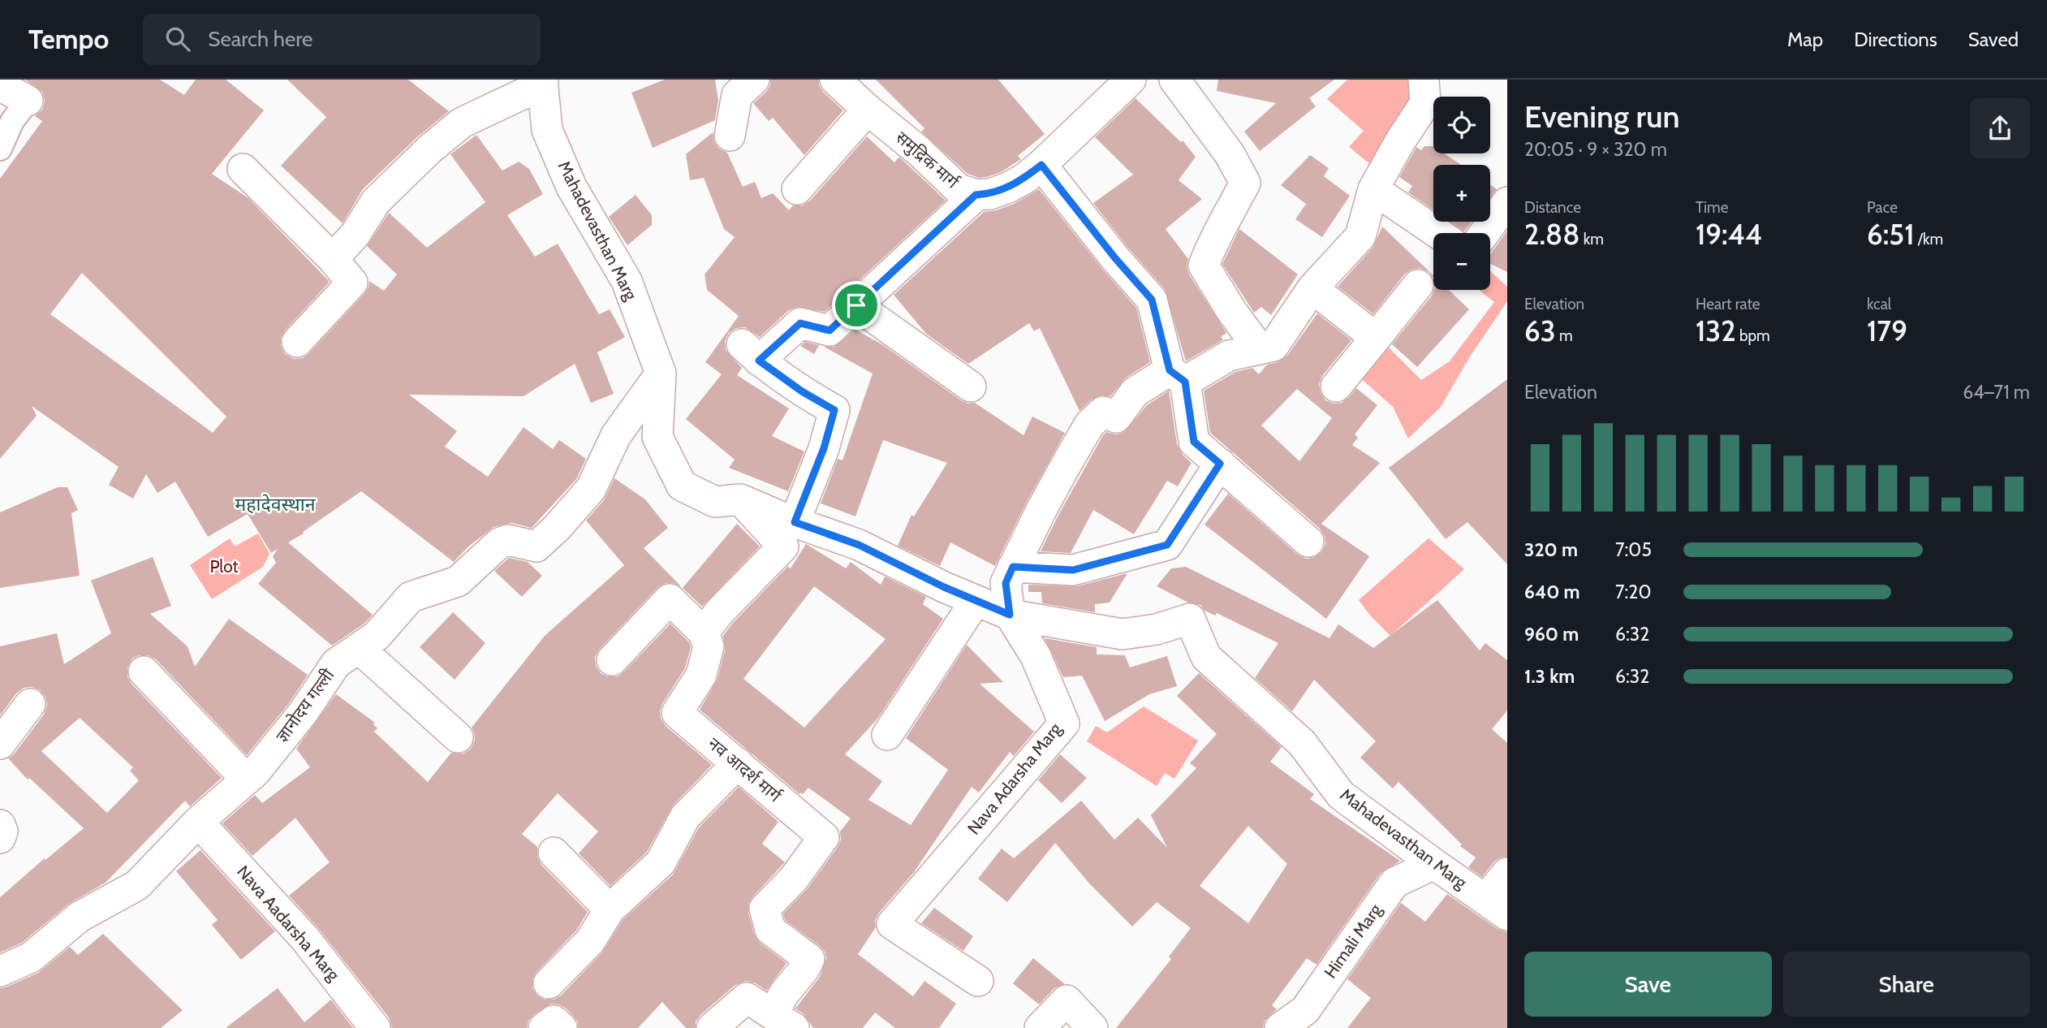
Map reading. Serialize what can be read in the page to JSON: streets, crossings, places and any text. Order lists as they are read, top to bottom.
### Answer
{
  "streets": {
    "street": [
      "समुद्रिक मार्ग",
      "Mahadevasthan Marg",
      "ज्ञानोदय गल्ली",
      "नव आदर्श मार्ग",
      "Nava Adarsha Marg",
      "Nava Aadarsha Marg",
      "Himali Marg"
    ]
  },
  "crossings": [
    ["Mahadevasthan Marg", "ज्ञानोदय गल्ली"],
    ["Mahadevasthan Marg", "Nava Adarsha Marg"],
    ["Mahadevasthan Marg", "Himali Marg"],
    ["ज्ञानोदय गल्ली", "Nava Aadarsha Marg"]
  ],
  "districts": ["महादेवस्थान"],
  "parks": ["Plot"],
  "page": {
    "header": "Tempo",
    "search": "Search here",
    "nav": ["Map", "Directions", "Saved"],
    "heading": ["Evening run", "20:05 · 9 × 320 m"],
    "map_buttons": ["+", "−"],
    "stats": [
      ["Distance", "2.88 km"],
      ["Time", "19:44"],
      ["Pace", "6:51 /km"],
      ["Elevation", "63 m"],
      ["Heart rate", "132 bpm"],
      ["kcal", "179"]
    ],
    "chart": ["Elevation", "64–71 m"],
    "list": [
      {
        "name": "320 m",
        "note": "7:05"
      },
      {
        "name": "640 m",
        "note": "7:20"
      },
      {
        "name": "960 m",
        "note": "6:32"
      },
      {
        "name": "1.3 km",
        "note": "6:32"
      }
    ],
    "buttons": ["Save", "Share"]
  }
}
